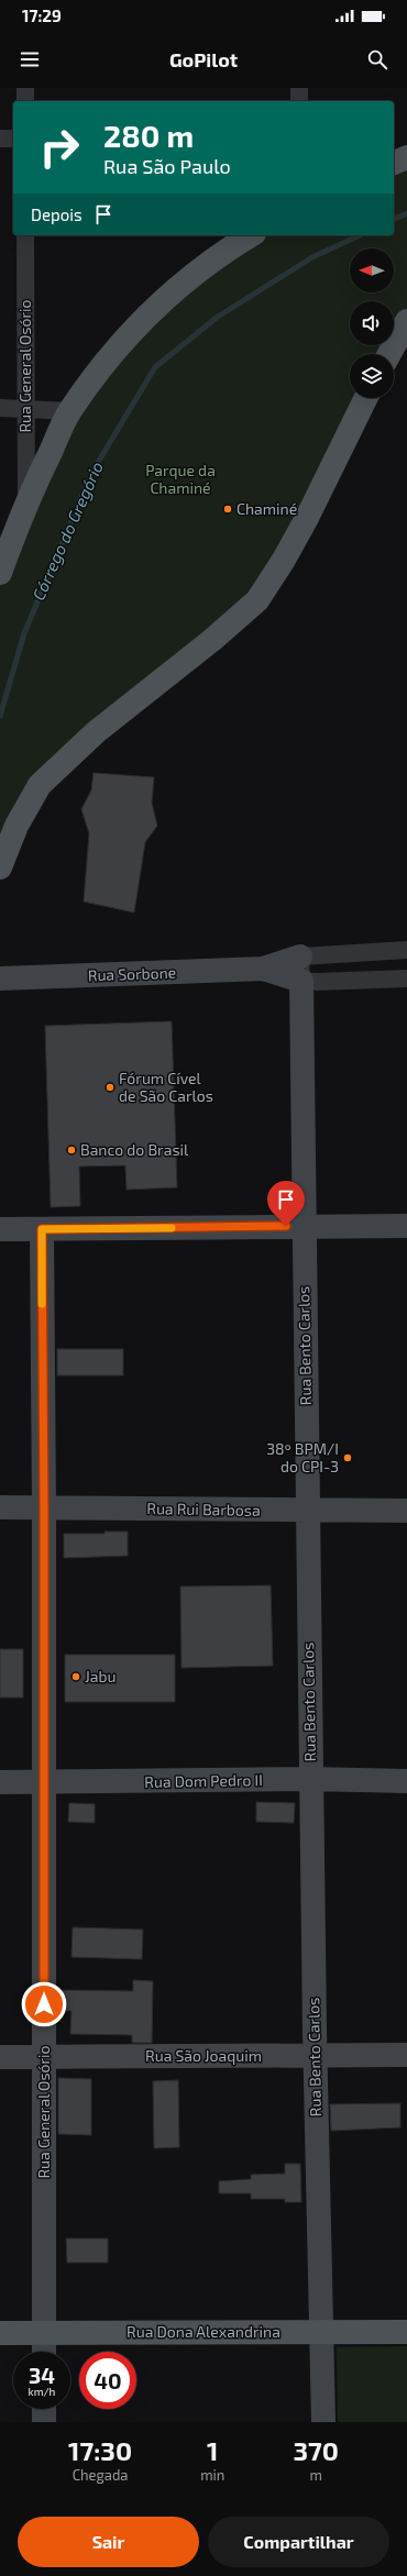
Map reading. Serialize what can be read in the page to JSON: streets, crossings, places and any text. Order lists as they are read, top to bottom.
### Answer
{
  "streets": {
    "main road": ["Rua Dona Alexandrina"],
    "street": [
      "Rua General Osório",
      "Rua Sorbone",
      "Rua Bento Carlos",
      "Rua Rui Barbosa",
      "Rua Dom Pedro II",
      "Rua São Joaquim"
    ]
  },
  "crossings": [
    ["Rua General Osório", "Rua Rui Barbosa"],
    ["Rua General Osório", "Rua Dom Pedro II"],
    ["Rua General Osório", "Rua São Joaquim"],
    ["Rua General Osório", "Rua Dona Alexandrina"],
    ["Rua Sorbone", "Rua Bento Carlos"],
    ["Rua Bento Carlos", "Rua Rui Barbosa"],
    ["Rua Bento Carlos", "Rua Dom Pedro II"],
    ["Rua Bento Carlos", "Rua São Joaquim"],
    ["Rua Bento Carlos", "Rua Dona Alexandrina"]
  ],
  "water": ["Córrego do Gregório"],
  "parks": ["Parque da Chaminé"],
  "places": [
    "Chaminé",
    "Fórum Cível de São Carlos",
    "Banco do Brasil",
    "38º BPM/I do CPI-3",
    "Jabu"
  ],
  "north": "left",
  "page": {
    "status": "17:29",
    "header": "GoPilot",
    "turn": ["280 m", "Rua São Paulo"],
    "then": "Depois",
    "speed": "34 km/h",
    "limit": "40",
    "eta": [
      "17:30",
      "Chegada",
      "1",
      "min",
      "370",
      "m"
    ],
    "buttons": ["Sair", "Compartilhar"]
  }
}
